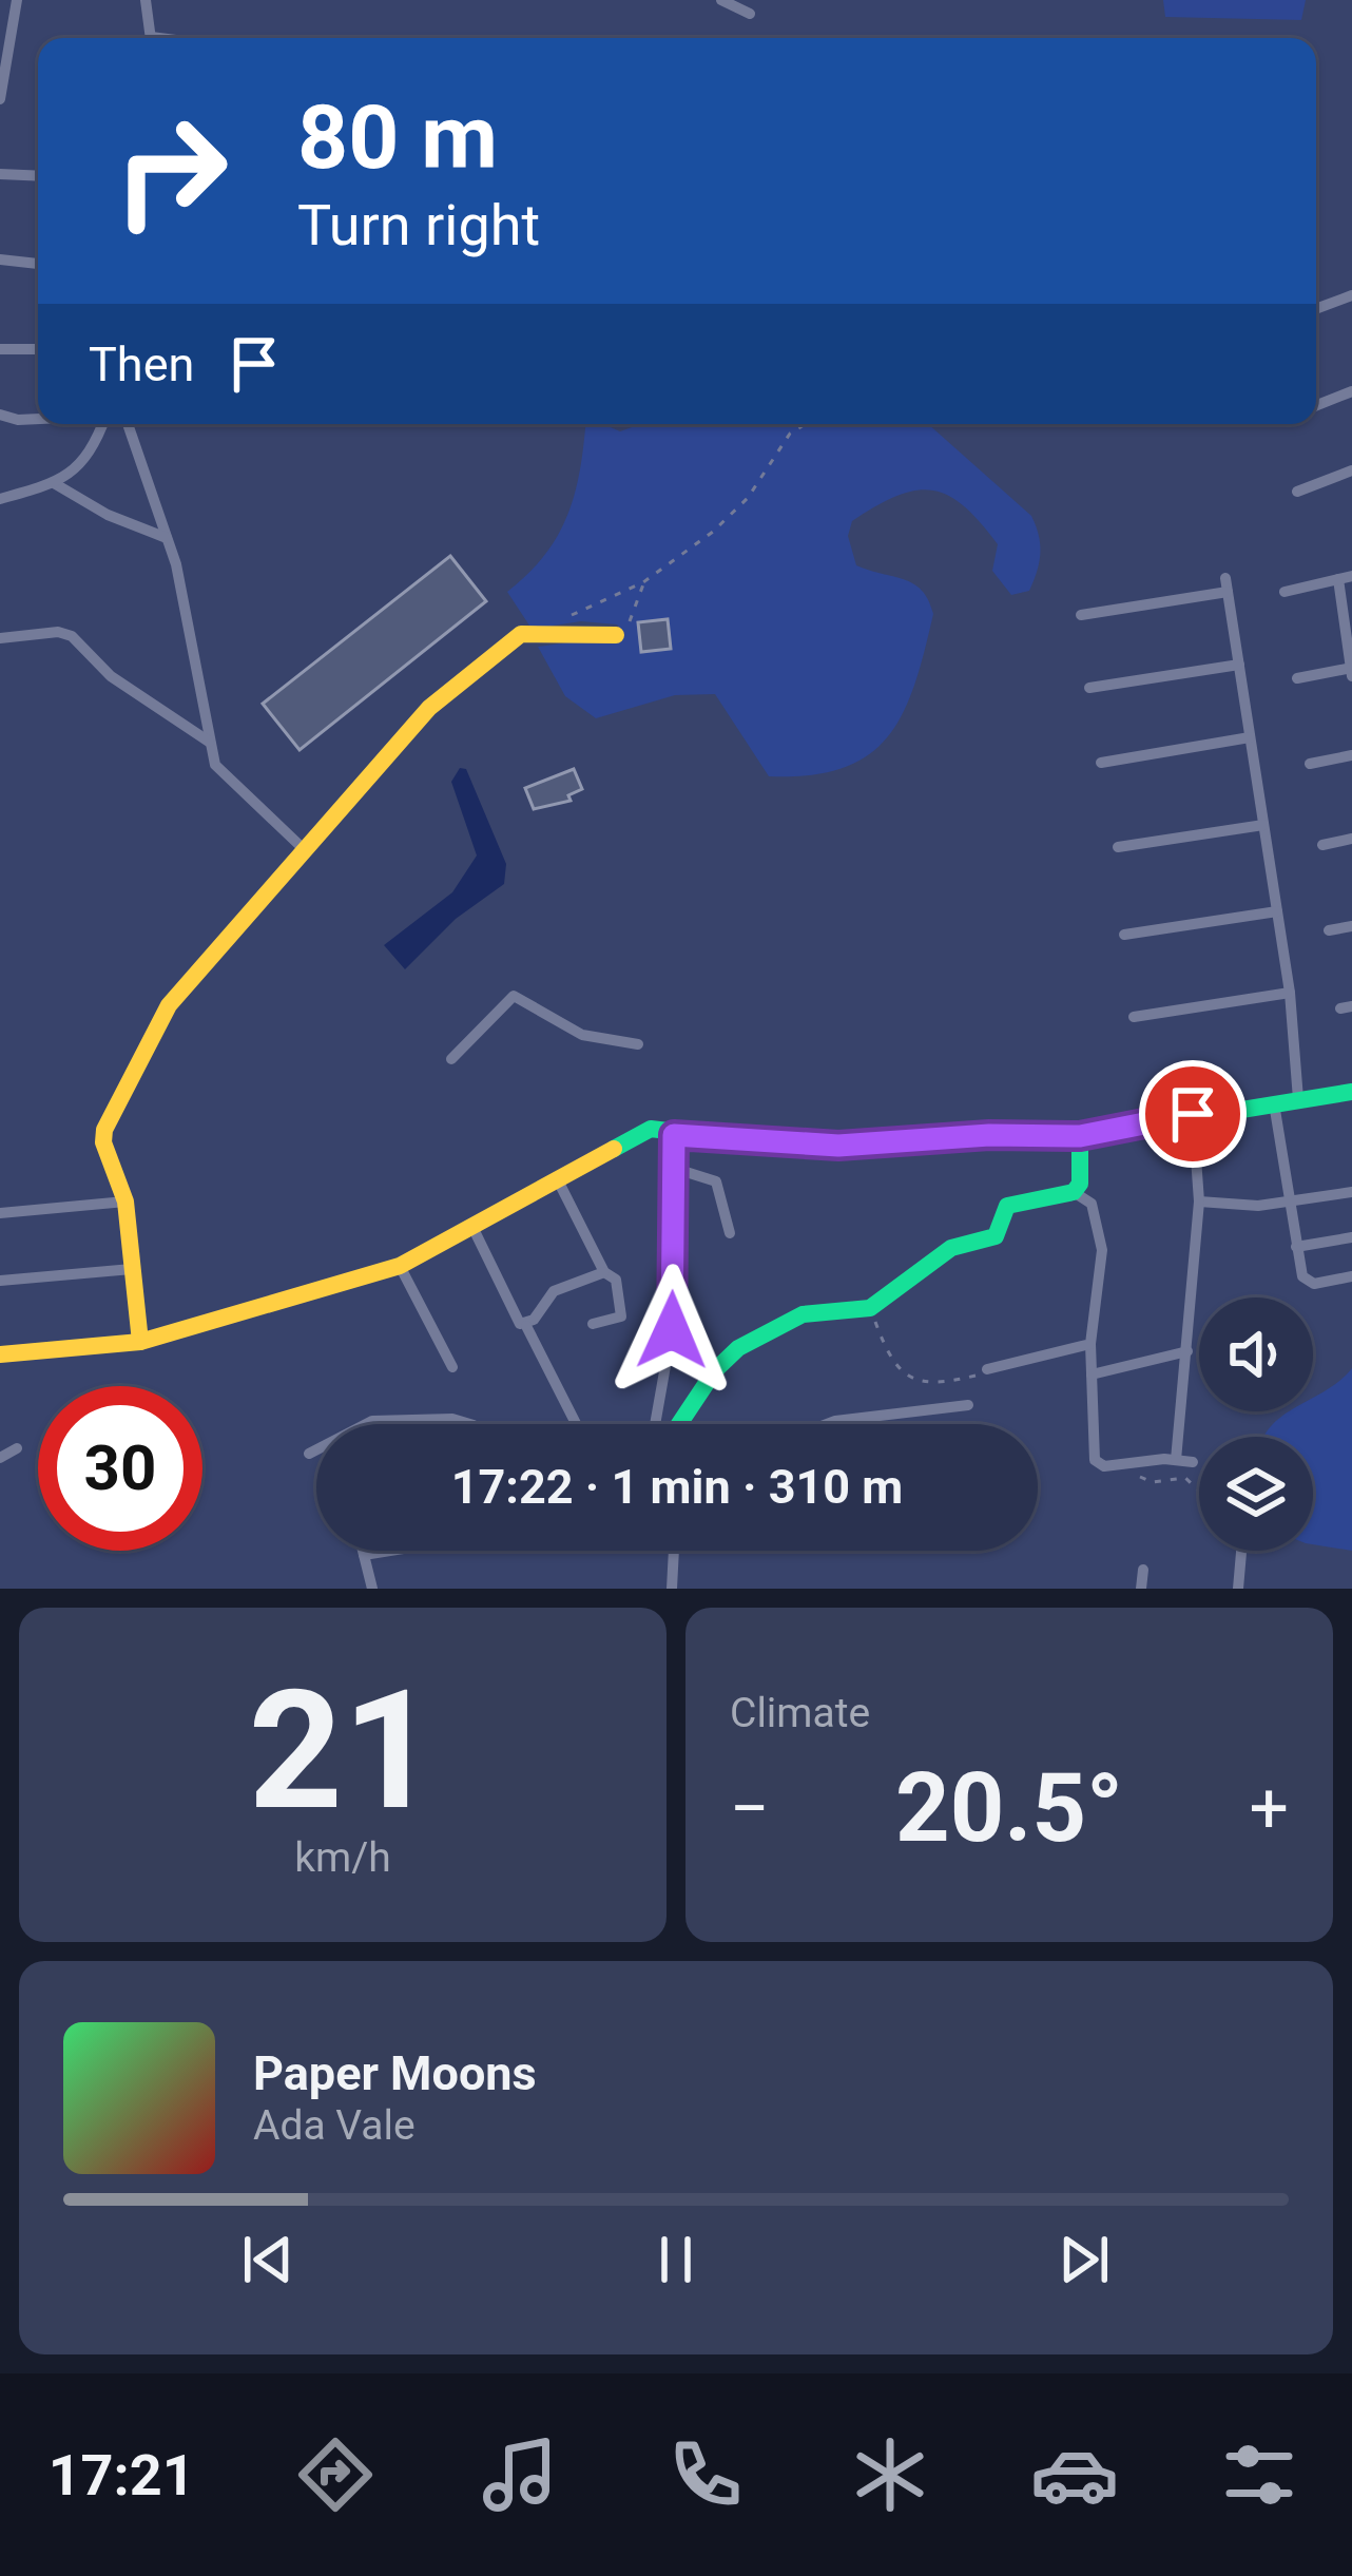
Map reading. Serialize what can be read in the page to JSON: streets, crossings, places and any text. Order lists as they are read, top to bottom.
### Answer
{
  "page": {
    "turn": ["80 m", "Turn right"],
    "then": "Then",
    "limit": "30",
    "trip": "17:22 · 1 min · 310 m",
    "tile": [
      ["21", "km/h"],
      "Climate"
    ],
    "heat": ["−", "20.5°", "+"],
    "song": ["Paper Moons", "Ada Vale"],
    "tabs": "17:21"
  }
}
